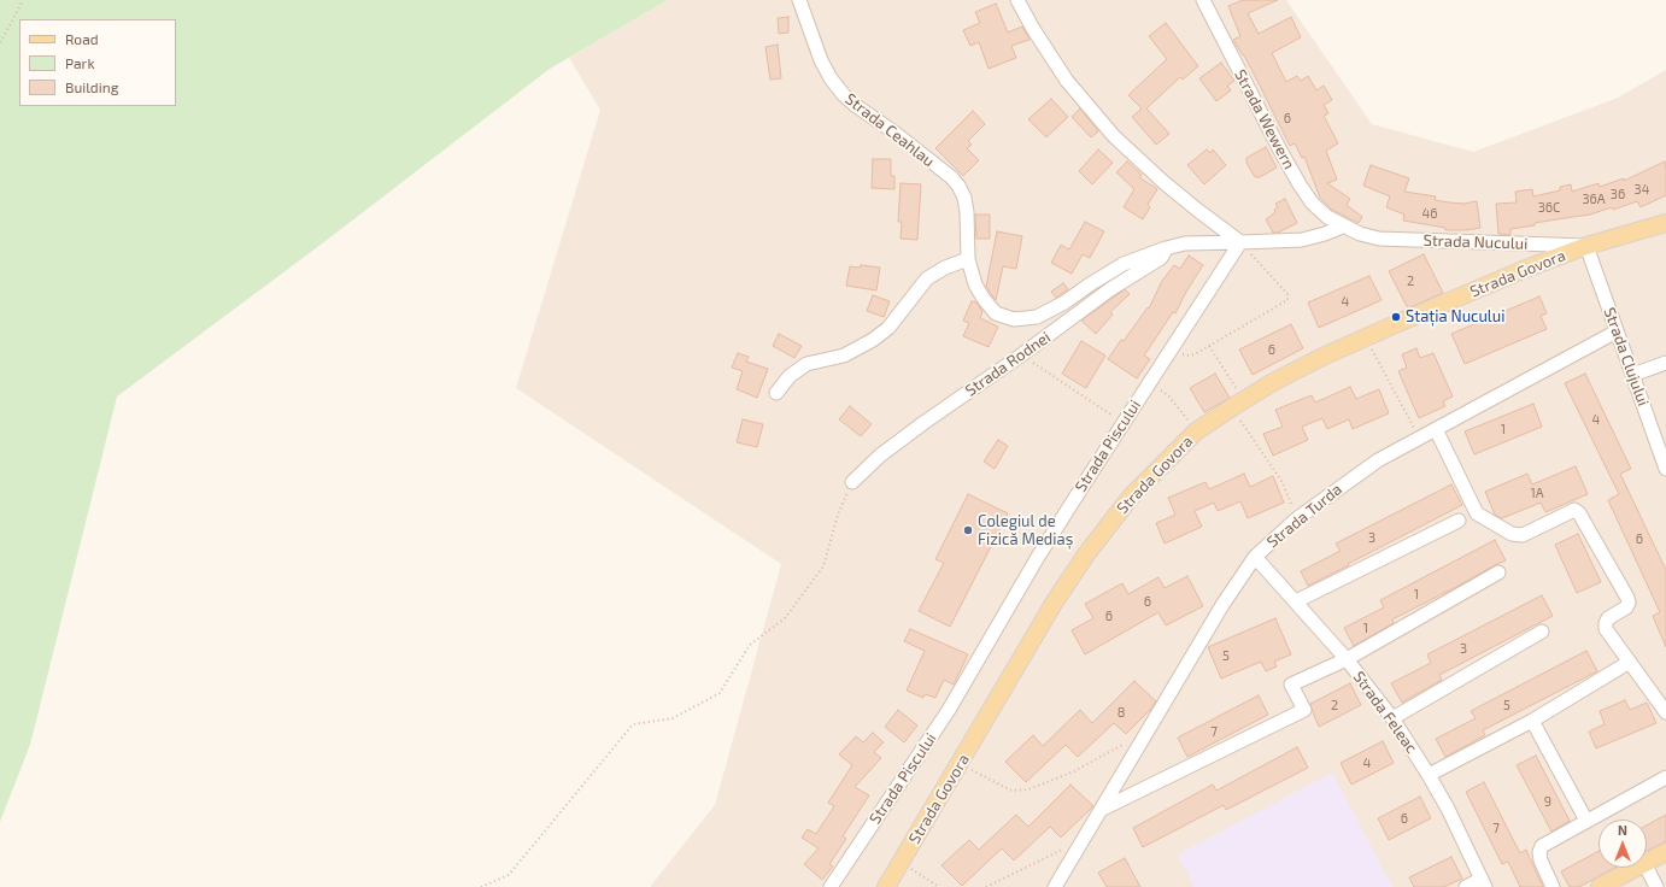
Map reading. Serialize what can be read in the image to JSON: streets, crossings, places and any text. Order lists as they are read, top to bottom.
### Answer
{
  "streets": {
    "main road": ["Strada Nucului", "Strada Govora"],
    "street": [
      "Strada Wewern",
      "Strada Ceahlau",
      "Strada Clujului",
      "Strada Rodnei",
      "Strada Piscului",
      "Strada Turda",
      "Strada Feleac"
    ]
  },
  "crossings": [
    ["Strada Wewern", "Strada Nucului"],
    ["Strada Ceahlau", "Strada Rodnei"],
    ["Strada Ceahlau", "Strada Piscului"],
    ["Strada Nucului", "Strada Govora"],
    ["Strada Nucului", "Strada Clujului"],
    ["Strada Govora", "Strada Clujului"],
    ["Strada Clujului", "Strada Turda"],
    ["Strada Turda", "Strada Feleac"]
  ],
  "places": ["Stația Nucului", "Colegiul de Fizică Mediaș"],
  "house_numbers": [
    "6",
    "34",
    "36",
    "36A",
    "36C",
    "46",
    "2",
    "4",
    "6",
    "4",
    "1",
    "1A",
    "3",
    "6",
    "1",
    "6",
    "6",
    "1",
    "3",
    "5",
    "2",
    "5",
    "8",
    "7",
    "4",
    "9",
    "6",
    "7"
  ],
  "legend": ["Road", "Park", "Building"],
  "north": "top"
}
